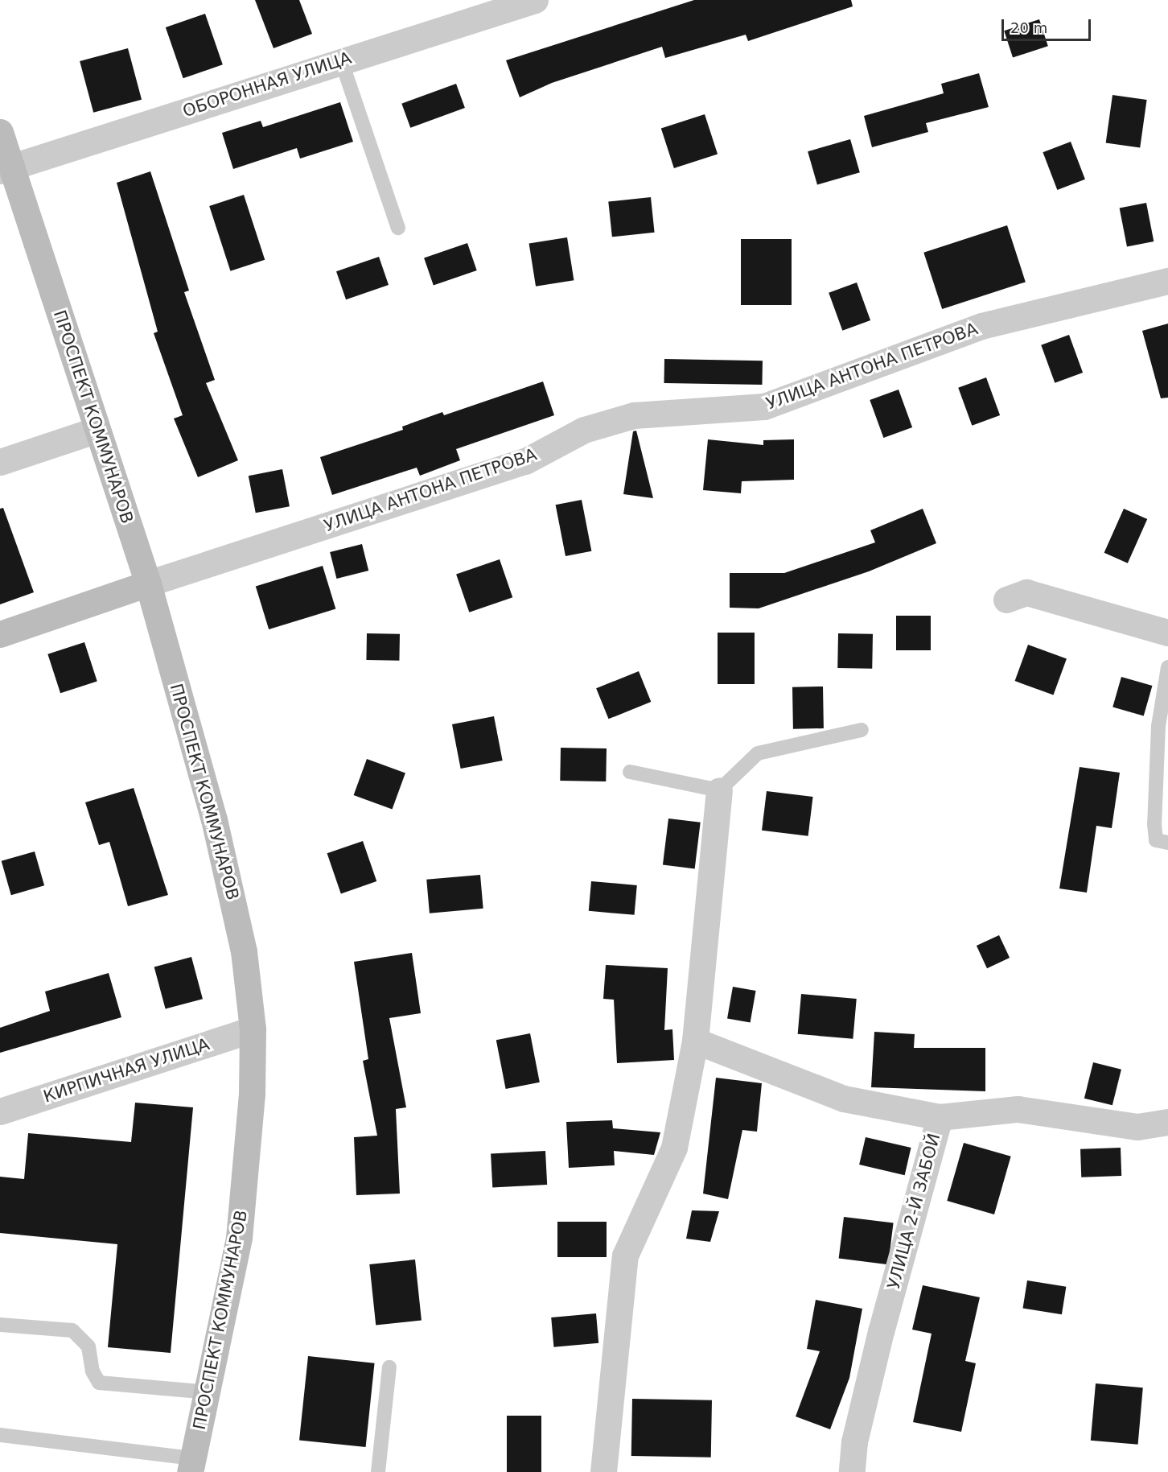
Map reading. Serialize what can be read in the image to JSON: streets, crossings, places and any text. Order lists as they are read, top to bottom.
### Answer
{
  "streets": {
    "street": [
      "ОБОРОННАЯ УЛИЦА",
      "УЛИЦА АНТОНА ПЕТРОВА",
      "ПРОСПЕКТ КОММУНАРОВ",
      "КИРПИЧНАЯ УЛИЦА",
      "УЛИЦА 2-Й ЗАБОЙ"
    ]
  },
  "crossings": [
    ["ОБОРОННАЯ УЛИЦА", "ПРОСПЕКТ КОММУНАРОВ"],
    ["УЛИЦА АНТОНА ПЕТРОВА", "ПРОСПЕКТ КОММУНАРОВ"],
    ["ПРОСПЕКТ КОММУНАРОВ", "КИРПИЧНАЯ УЛИЦА"]
  ],
  "scale_bar": "20 m"
}
